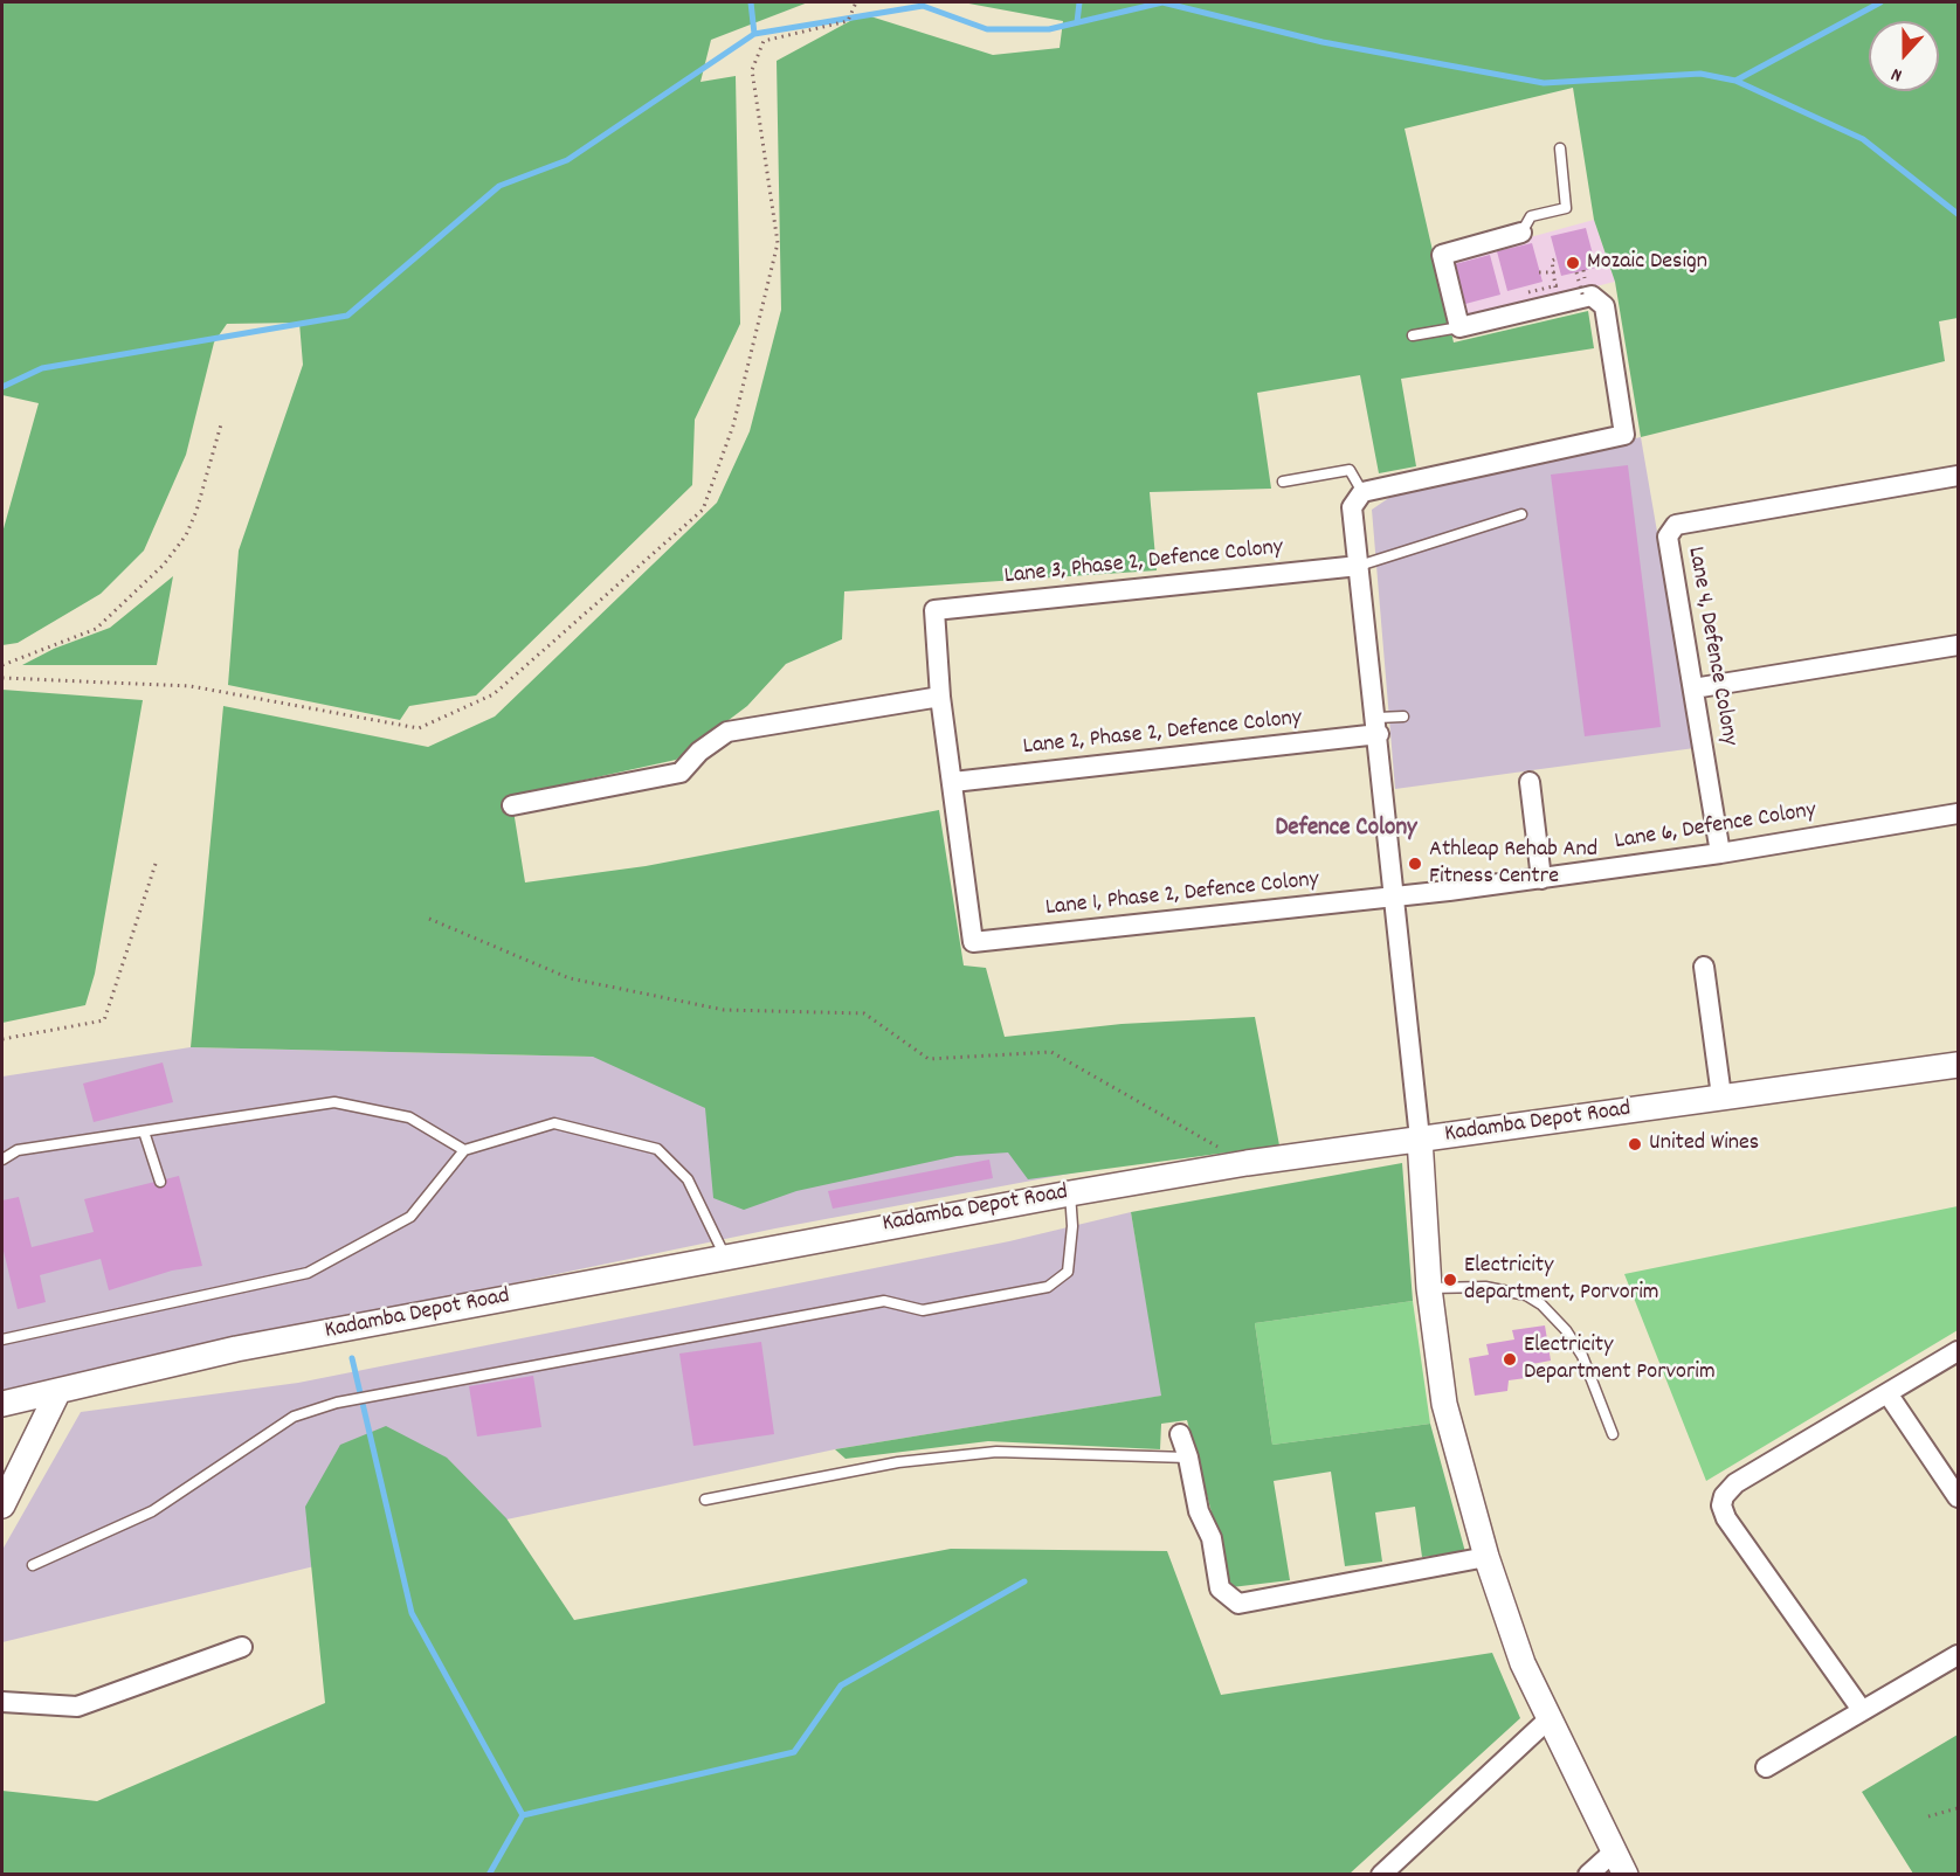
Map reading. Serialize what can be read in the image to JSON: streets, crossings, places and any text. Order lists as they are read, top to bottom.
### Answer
{
  "streets": {
    "street": [
      "Lane 3, Phase 2, Defence Colony",
      "Lane 4, Defence Colony",
      "Lane 2, Phase 2, Defence Colony",
      "Lane 6, Defence Colony",
      "Lane 1, Phase 2, Defence Colony",
      "Kadamba Depot Road"
    ]
  },
  "crossings": [
    ["Lane 4, Defence Colony", "Lane 6, Defence Colony"],
    ["Lane 2, Phase 2, Defence Colony", "Lane 1, Phase 2, Defence Colony"],
    ["Lane 6, Defence Colony", "Lane 1, Phase 2, Defence Colony"]
  ],
  "districts": ["Defence Colony"],
  "places": [
    "Mozaic Design",
    "Athleap Rehab And Fitness Centre",
    "United Wines",
    "Electricity department, Porvorim",
    "Electricity Department Porvorim"
  ],
  "north": "bottom"
}
